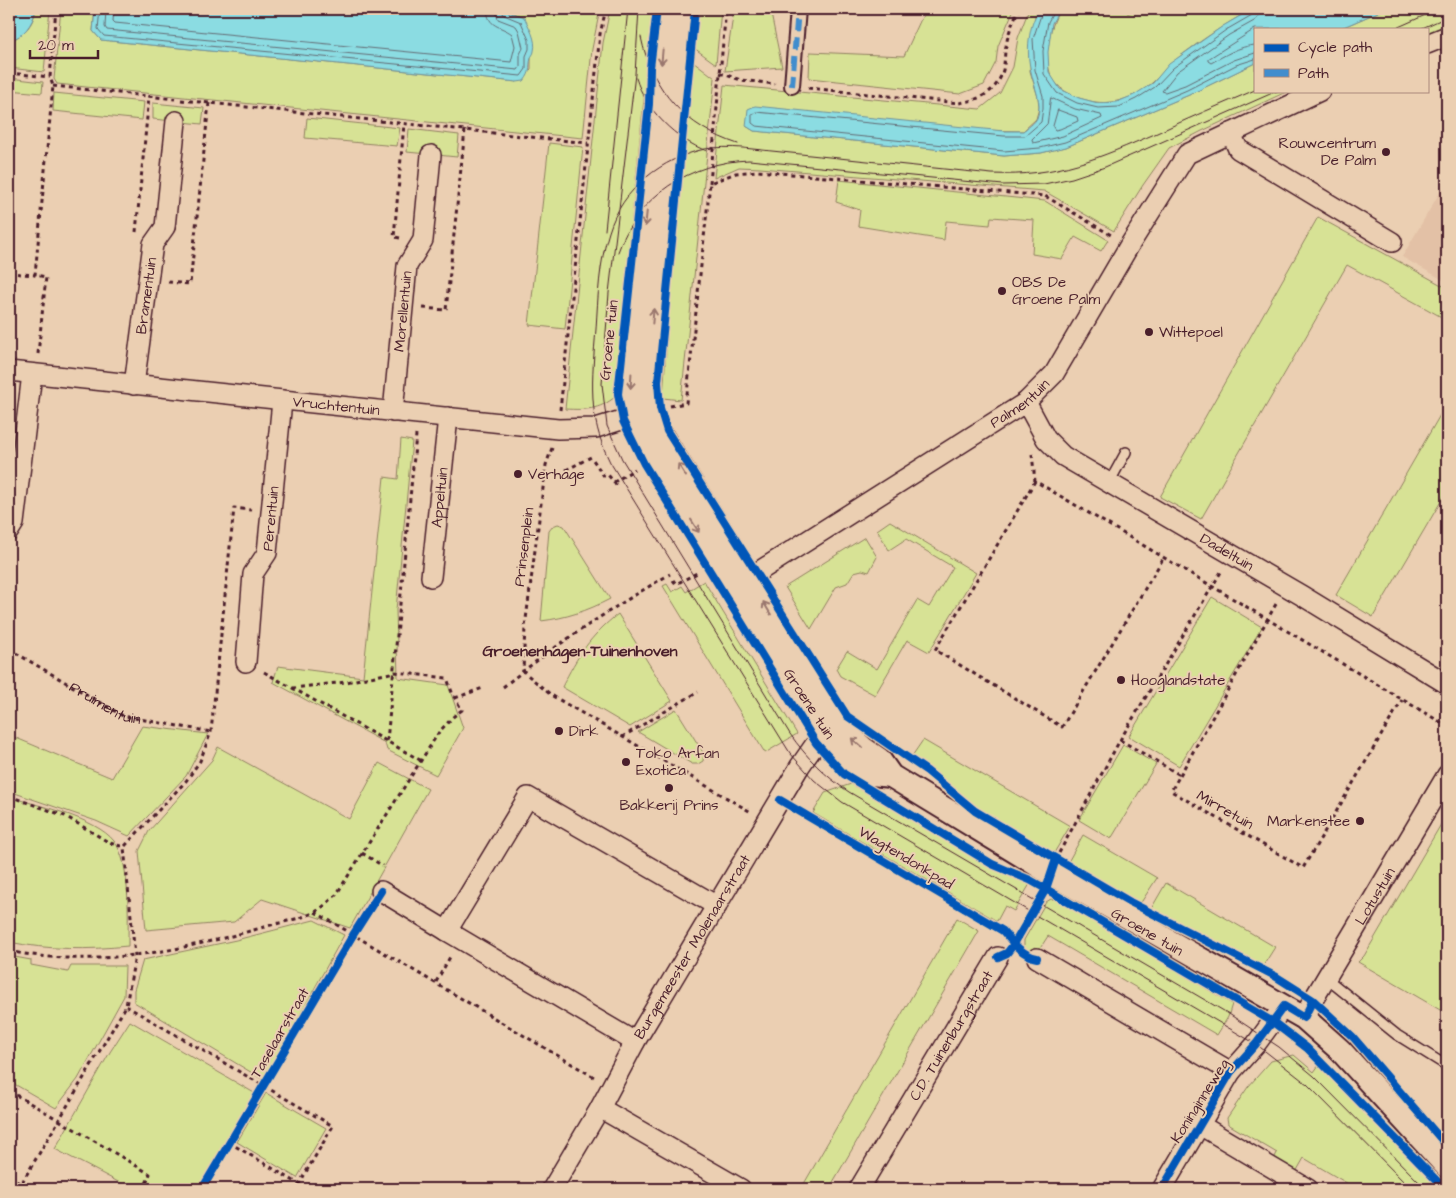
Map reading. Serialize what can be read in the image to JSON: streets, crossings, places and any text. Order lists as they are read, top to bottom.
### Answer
{
  "streets": {
    "street": [
      "Bramentuin",
      "Morellentuin",
      "Groene tuin",
      "Palmentuin",
      "Vruchtentuin",
      "Appeltuin",
      "Perentuin",
      "Dadeltuin",
      "Lotustuin",
      "Burgemeester Molenaarstraat",
      "C.D. Tuinenburgstraat",
      "Koninginneweg"
    ],
    "path": ["Prinsenplein", "Pruimentuin", "Mirretuin"],
    "cycle path": ["Wagtendonkpad", "Taselaarstraat"]
  },
  "crossings": [
    ["Bramentuin", "Vruchtentuin"],
    ["Morellentuin", "Vruchtentuin"],
    ["Groene tuin", "Palmentuin"],
    ["Groene tuin", "Vruchtentuin"],
    ["Groene tuin", "Lotustuin"],
    ["Groene tuin", "Burgemeester Molenaarstraat"],
    ["Groene tuin", "Koninginneweg"],
    ["Palmentuin", "Dadeltuin"],
    ["Vruchtentuin", "Appeltuin"],
    ["Vruchtentuin", "Perentuin"],
    ["Vruchtentuin", "Prinsenplein"],
    ["Dadeltuin", "Mirretuin"]
  ],
  "districts": ["Groenenhagen-Tuinenhoven"],
  "places": [
    "Rouwcentrum De Palm",
    "OBS De Groene Palm",
    "Wittepoel",
    "Verhage",
    "Hooglandstate",
    "Dirk",
    "Toko Arfan Exotica",
    "Bakkerij Prins",
    "Markenstee"
  ],
  "legend": ["Cycle path", "Path"],
  "scale_bar": "20 m"
}
